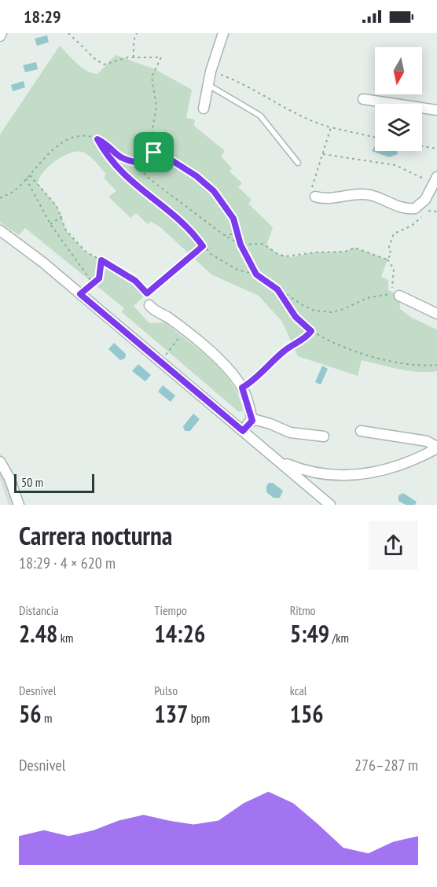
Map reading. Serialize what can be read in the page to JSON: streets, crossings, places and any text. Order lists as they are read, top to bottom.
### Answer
{
  "scale_bar": "50 m",
  "north": "bottom",
  "page": {
    "status": "18:29",
    "scale": "50 m",
    "heading": ["Carrera nocturna", "18:29 · 4 × 620 m"],
    "stats": [
      ["Distancia", "2.48 km"],
      ["Tiempo", "14:26"],
      ["Ritmo", "5:49 /km"],
      ["Desnivel", "56 m"],
      ["Pulso", "137 bpm"],
      ["kcal", "156"]
    ],
    "chart": ["Desnivel", "276–287 m"]
  }
}
